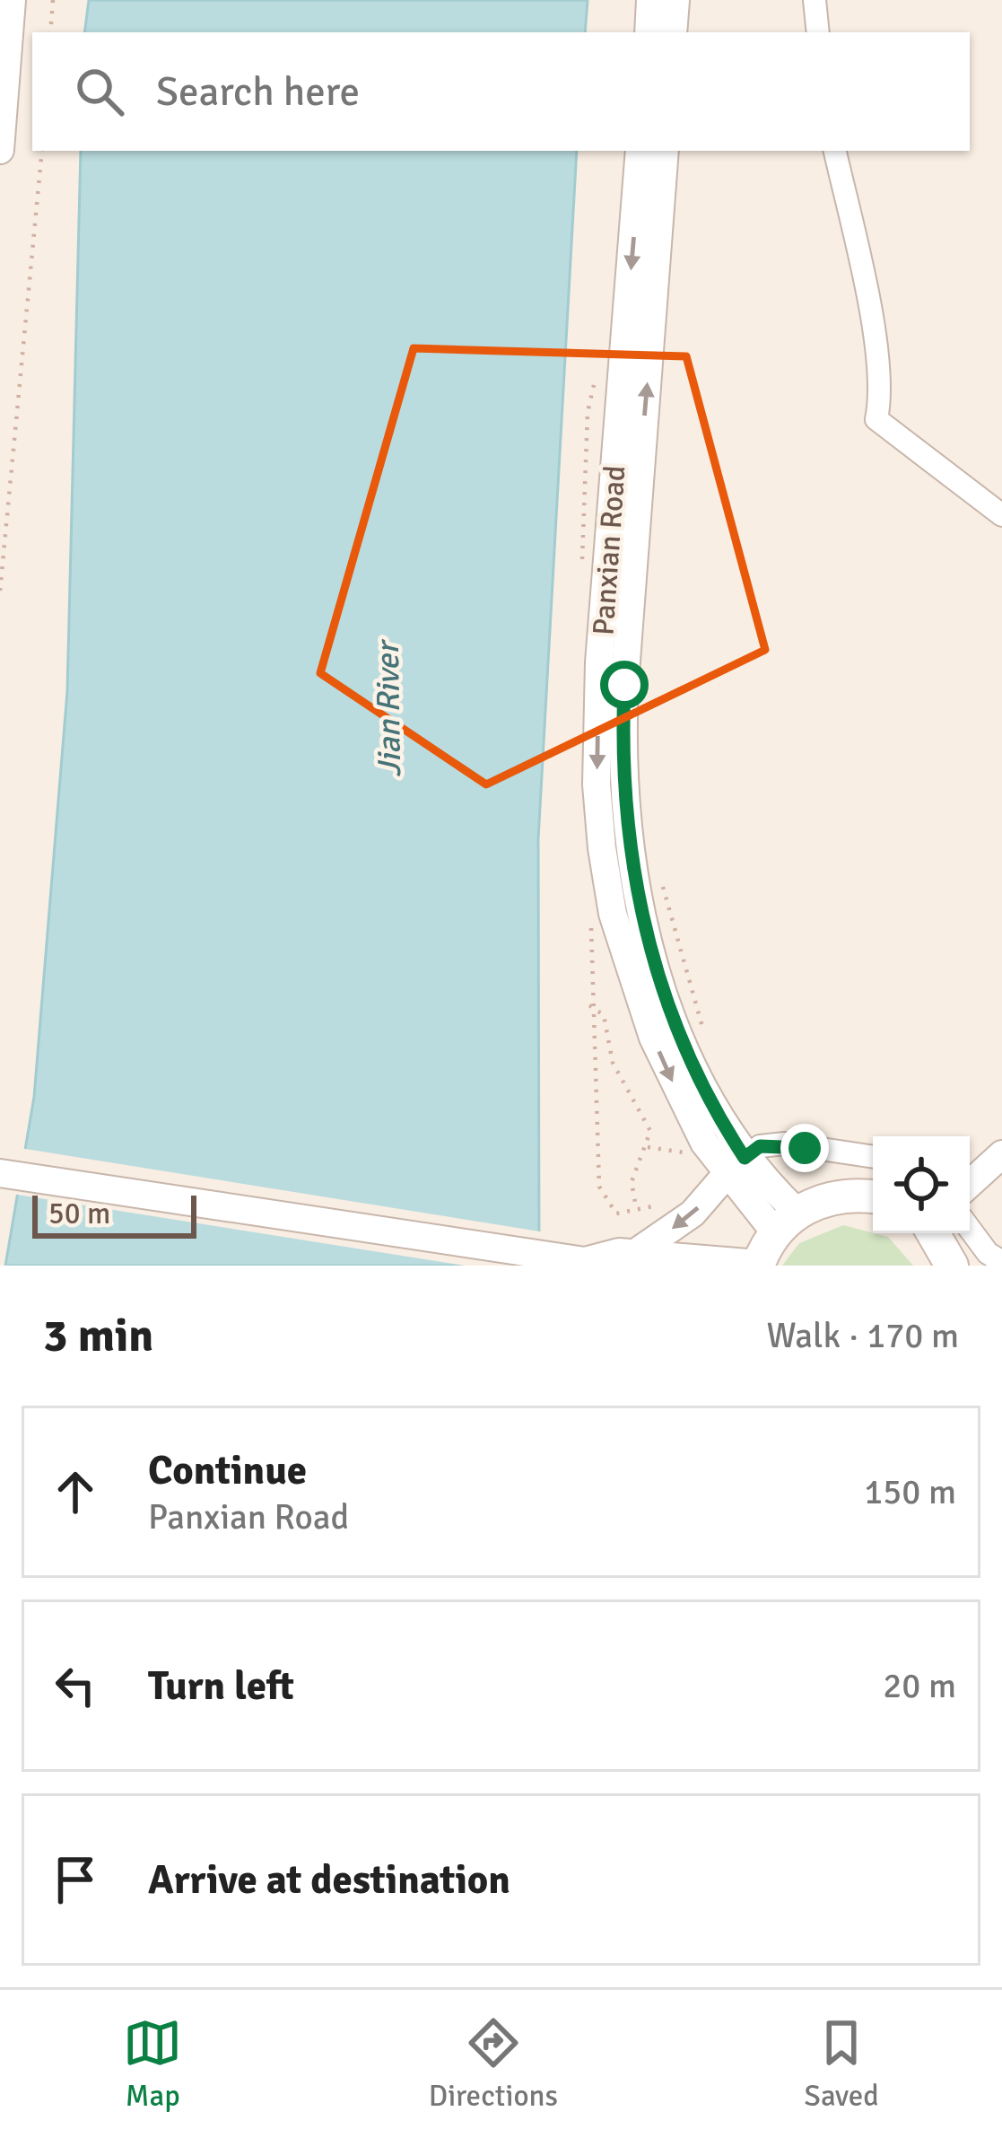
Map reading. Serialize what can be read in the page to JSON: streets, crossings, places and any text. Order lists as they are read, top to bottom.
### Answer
{
  "streets": {
    "street": ["Panxian Road"]
  },
  "water": ["Jian River"],
  "scale_bar": "50 m",
  "page": {
    "search": "Search here",
    "scale": "50 m",
    "heading": ["3 min", "Walk · 170 m"],
    "list": [
      ["Continue", "Panxian Road", "150 m"],
      ["Turn left", "20 m"],
      "Arrive at destination"
    ],
    "nav": ["Map", "Directions", "Saved"]
  }
}
